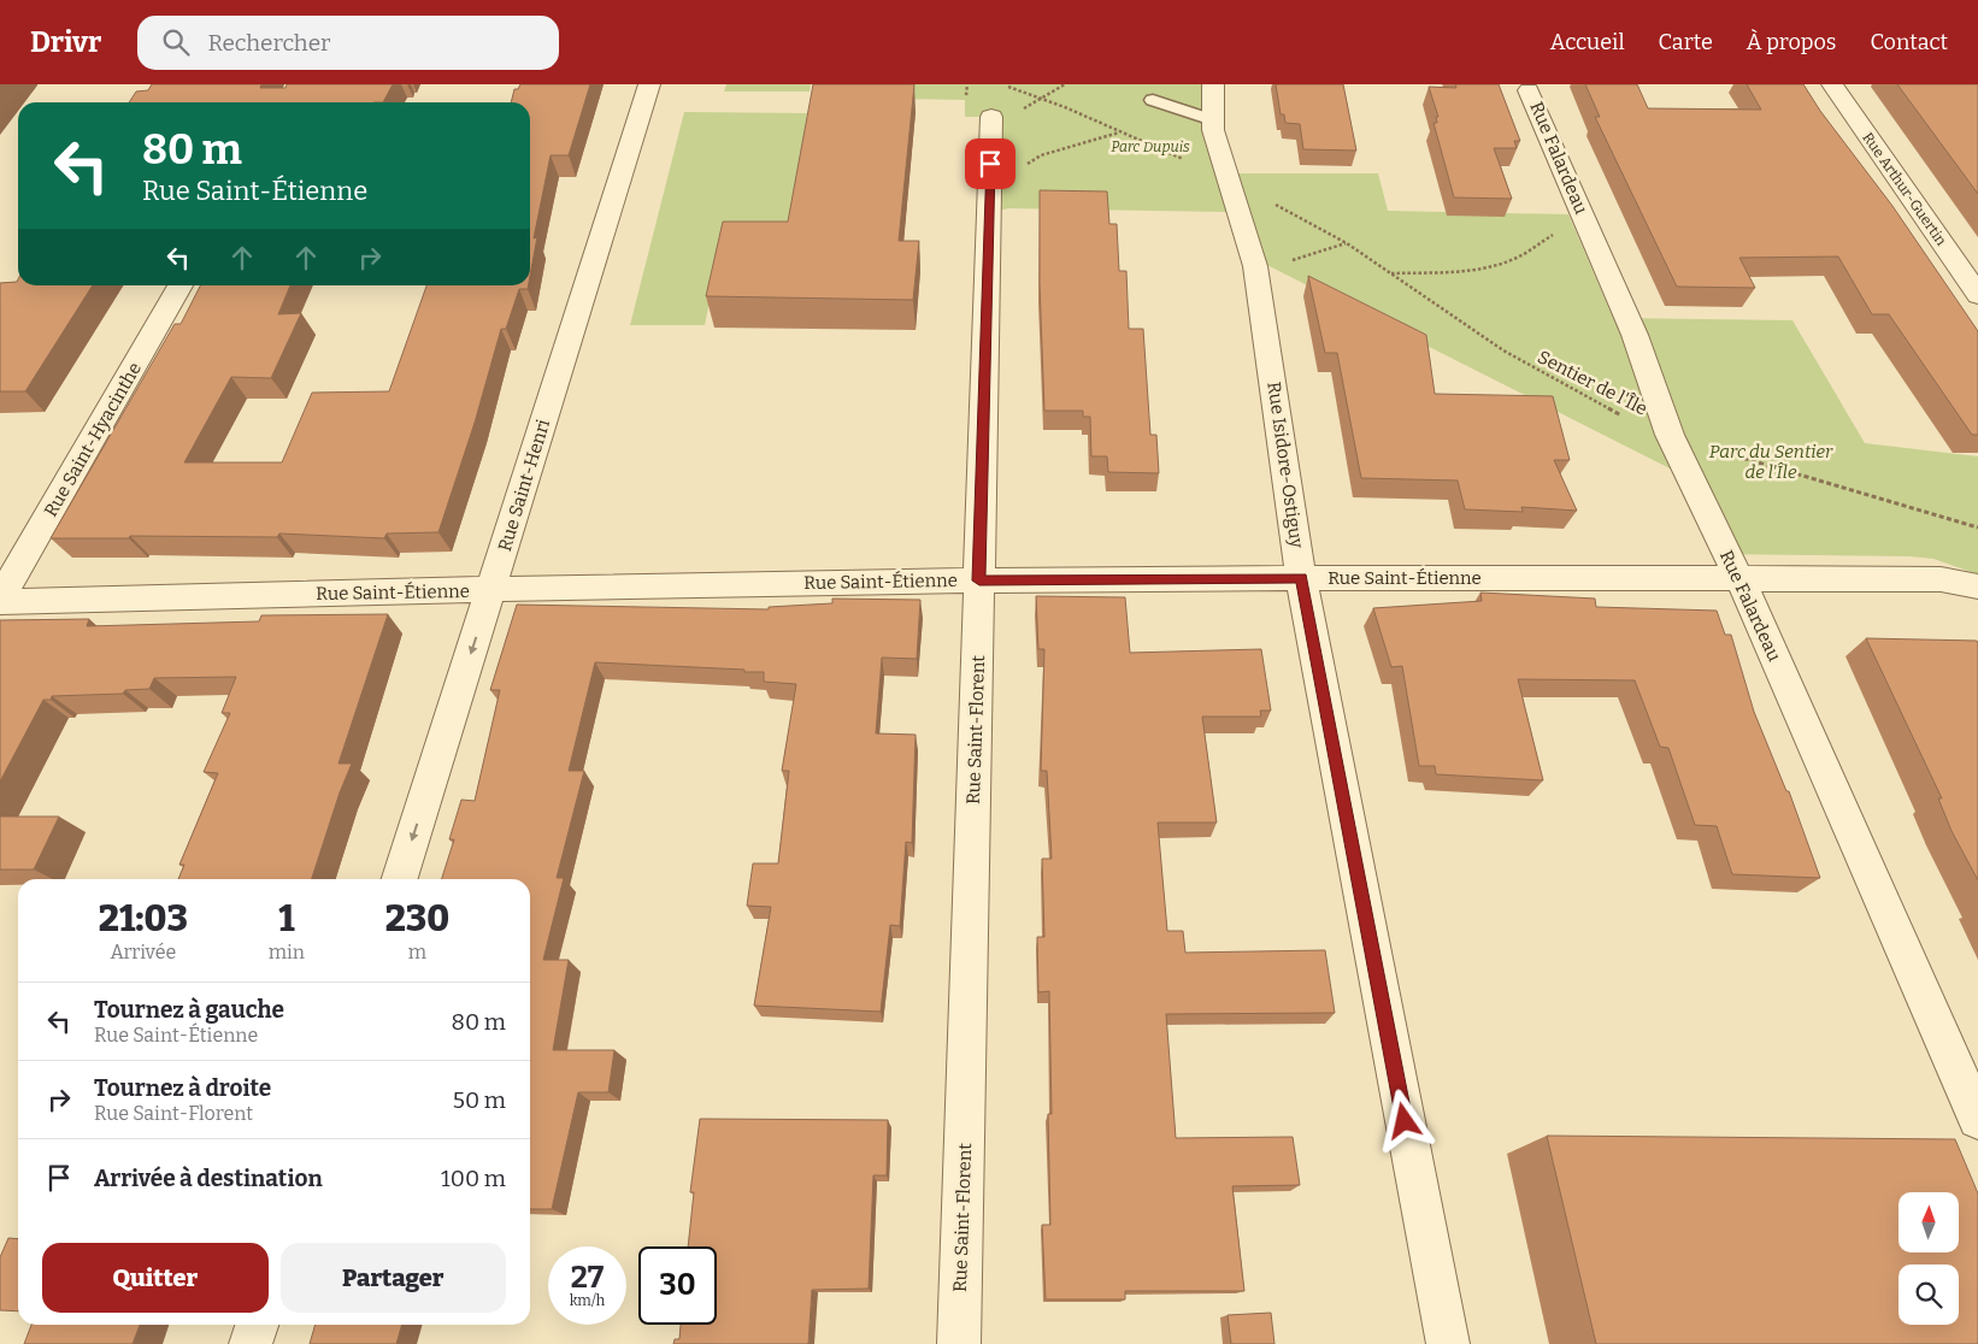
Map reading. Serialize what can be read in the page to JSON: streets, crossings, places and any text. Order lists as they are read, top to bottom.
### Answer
{
  "streets": {
    "street": [
      "Rue Falardeau",
      "Rue Arthur-Guertin",
      "Rue Saint-Hyacinthe",
      "Rue Isidore-Ostiguy",
      "Rue Saint-Henri",
      "Rue Saint-Étienne",
      "Rue Saint-Florent"
    ],
    "path": ["Sentier de l'Île"]
  },
  "crossings": [
    ["Rue Falardeau", "Sentier de l'Île"],
    ["Rue Falardeau", "Rue Saint-Étienne"],
    ["Sentier de l'Île", "Rue Isidore-Ostiguy"],
    ["Rue Saint-Hyacinthe", "Rue Saint-Étienne"],
    ["Rue Isidore-Ostiguy", "Rue Saint-Étienne"],
    ["Rue Saint-Henri", "Rue Saint-Étienne"],
    ["Rue Saint-Étienne", "Rue Saint-Florent"]
  ],
  "one_way": ["Rue Saint-Henri"],
  "parks": ["Parc Dupuis", "Parc du Sentier de l'Île"],
  "north": "top",
  "page": {
    "header": "Drivr",
    "search": "Rechercher",
    "nav": [
      "Accueil",
      "Carte",
      "À propos",
      "Contact"
    ],
    "turn": ["80 m", "Rue Saint-Étienne"],
    "eta": [
      "21:03",
      "Arrivée",
      "1",
      "min",
      "230",
      "m"
    ],
    "list": [
      {
        "name": "Tournez à gauche",
        "note": "Rue Saint-Étienne",
        "value": "80 m"
      },
      {
        "name": "Tournez à droite",
        "note": "Rue Saint-Florent",
        "value": "50 m"
      },
      {
        "name": "Arrivée à destination",
        "value": "100 m"
      }
    ],
    "buttons": ["Quitter", "Partager"],
    "speed": "27 km/h",
    "limit": "30"
  }
}
